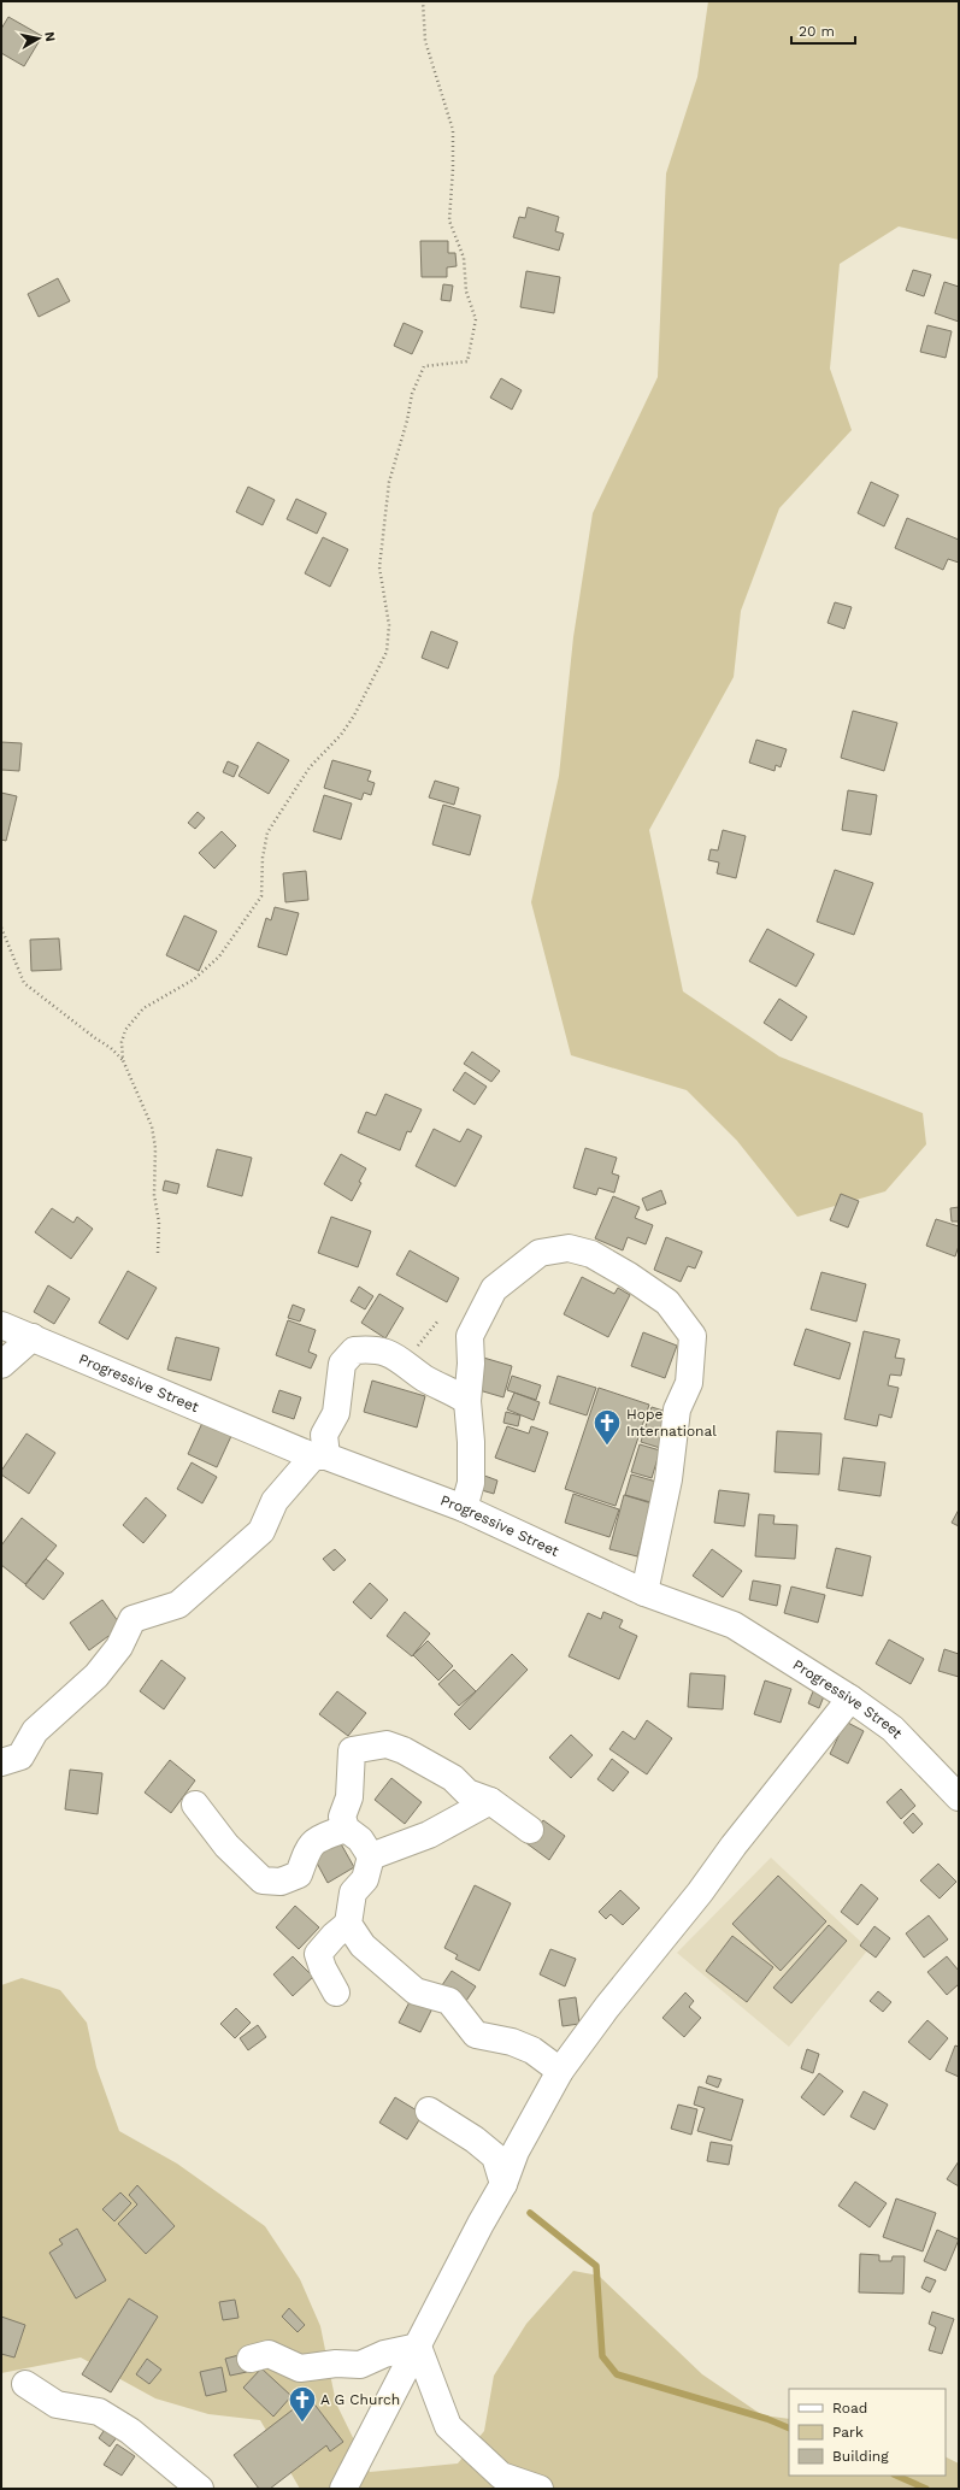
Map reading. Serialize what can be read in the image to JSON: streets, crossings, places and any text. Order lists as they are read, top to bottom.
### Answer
{
  "streets": {
    "street": ["Progressive Street"]
  },
  "places": {
    "church": ["Hope International", "A G Church"]
  },
  "legend": ["Road", "Park", "Building"],
  "scale_bar": "20 m",
  "north": "right"
}
